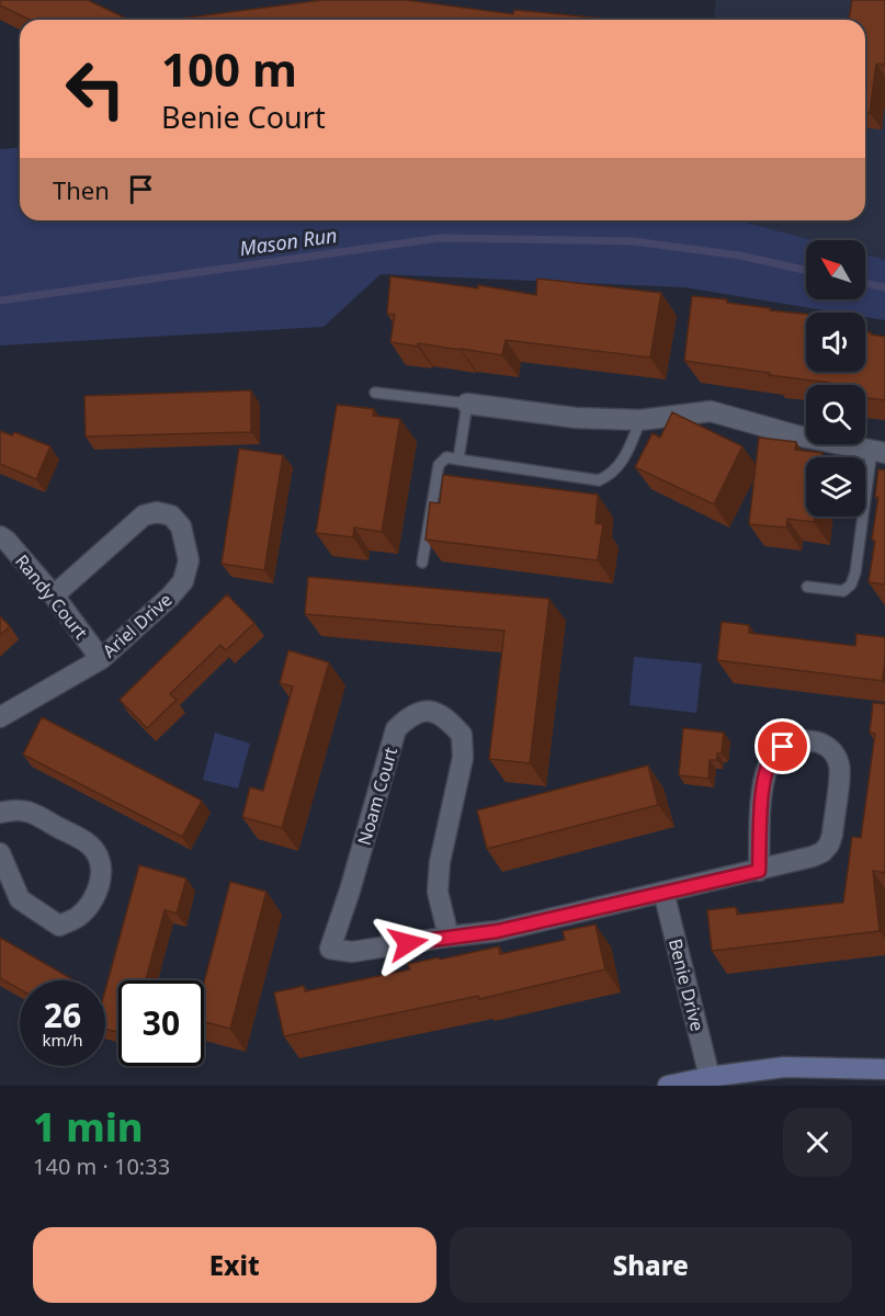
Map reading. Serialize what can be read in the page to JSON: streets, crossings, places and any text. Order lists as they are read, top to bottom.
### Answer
{
  "streets": {
    "street": [
      "Randy Court",
      "Ariel Drive",
      "Noam Court",
      "Benie Drive"
    ]
  },
  "crossings": [
    ["Randy Court", "Ariel Drive"]
  ],
  "water": ["Mason Run"],
  "north": "top left",
  "page": {
    "turn": ["100 m", "Benie Court"],
    "then": "Then",
    "speed": "26 km/h",
    "limit": "30",
    "heading": ["1 min", "140 m · 10:33"],
    "buttons": ["Exit", "Share"]
  }
}
